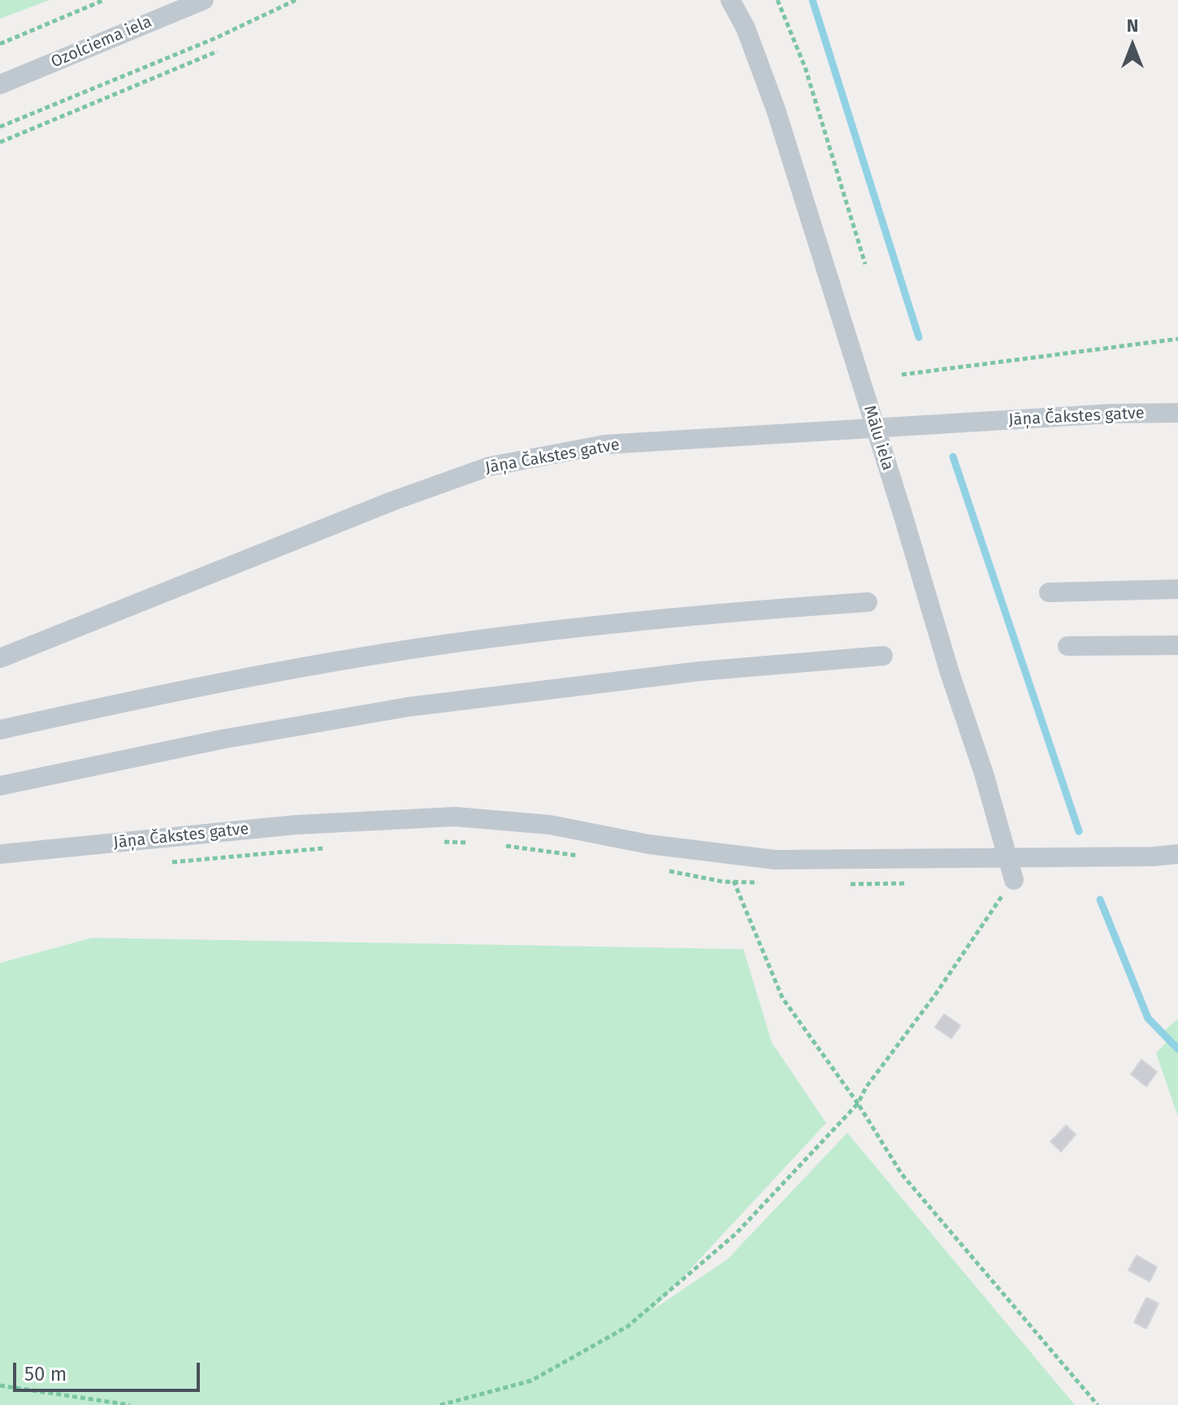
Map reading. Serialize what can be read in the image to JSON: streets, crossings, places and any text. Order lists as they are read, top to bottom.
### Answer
{
  "streets": {
    "street": ["Ozolciema iela", "Jāņa Čakstes gatve", "Mālu iela"]
  },
  "crossings": [
    ["Jāņa Čakstes gatve", "Mālu iela"]
  ],
  "scale_bar": "50 m",
  "north": "top"
}
